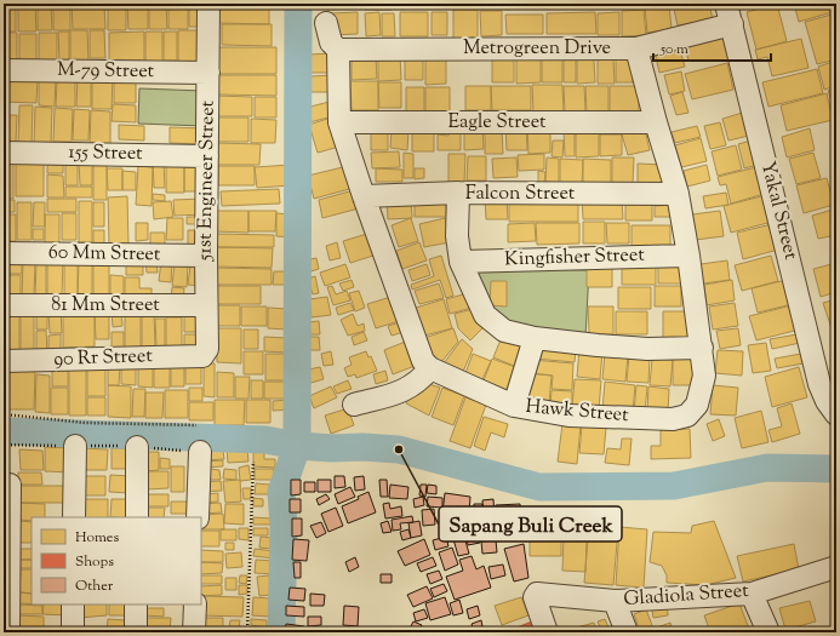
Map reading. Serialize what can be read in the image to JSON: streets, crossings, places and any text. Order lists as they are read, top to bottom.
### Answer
{
  "streets": {
    "street": [
      "Metrogreen Drive",
      "M-79 Street",
      "Eagle Street",
      "155 Street",
      "51st Engineer Street",
      "Falcon Street",
      "Yakal Street",
      "60 Mm Street",
      "Kingfisher Street",
      "81 Mm Street",
      "90 Rr Street",
      "Hawk Street",
      "Gladiola Street"
    ]
  },
  "crossings": [
    ["Metrogreen Drive", "Yakal Street"],
    ["Metrogreen Drive", "Hawk Street"],
    ["M-79 Street", "51st Engineer Street"],
    ["Eagle Street", "Hawk Street"],
    ["155 Street", "51st Engineer Street"],
    ["51st Engineer Street", "60 Mm Street"],
    ["51st Engineer Street", "81 Mm Street"],
    ["51st Engineer Street", "90 Rr Street"],
    ["Falcon Street", "Hawk Street"],
    ["Kingfisher Street", "Hawk Street"]
  ],
  "places": ["Sapang Buli Creek"],
  "legend": ["Homes", "Shops", "Other"],
  "scale_bar": "50 m"
}
